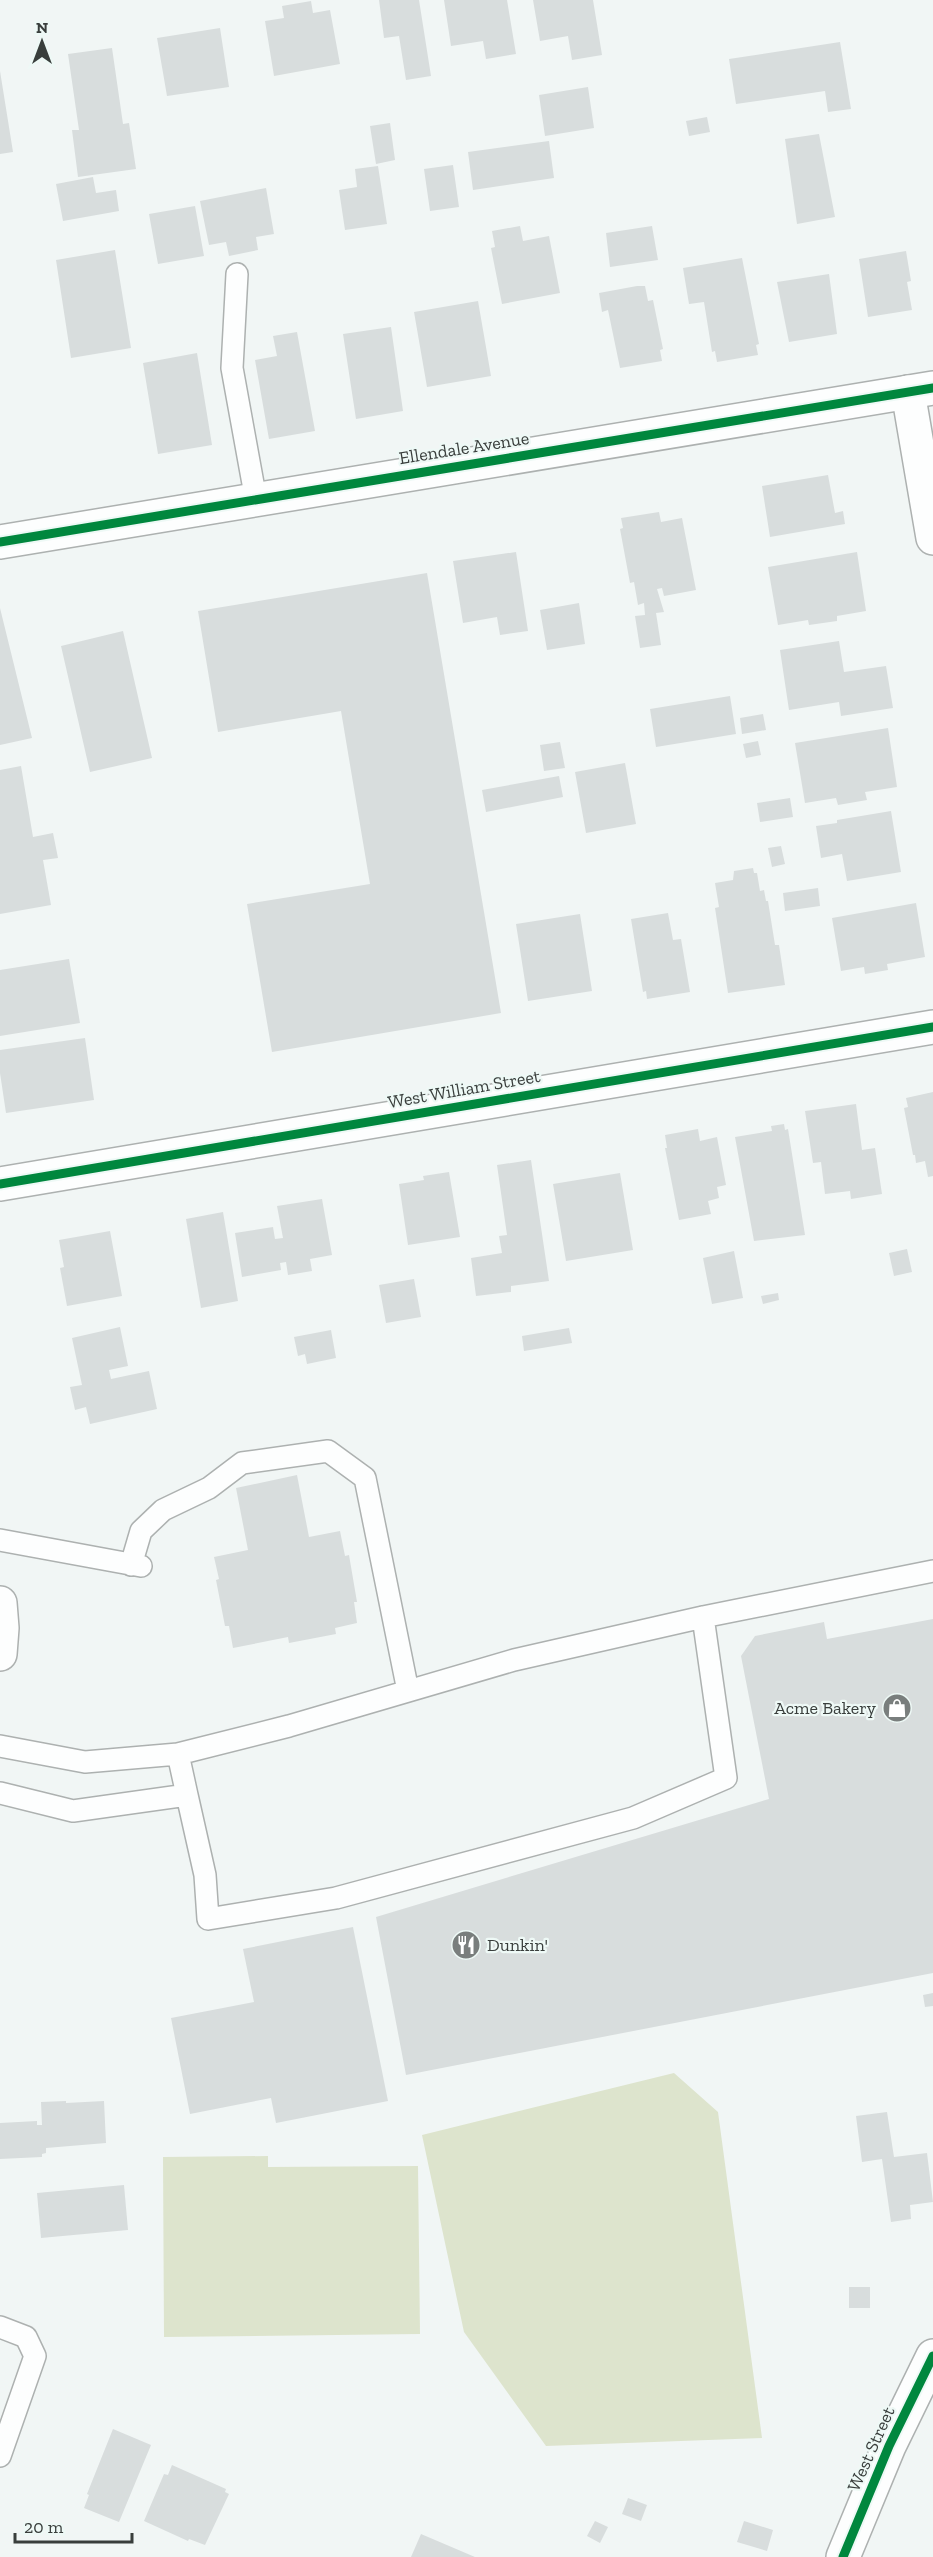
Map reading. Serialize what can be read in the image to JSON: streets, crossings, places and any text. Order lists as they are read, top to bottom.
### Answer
{
  "streets": {
    "street": ["Ellendale Avenue", "West William Street", "West Street"]
  },
  "places": {
    "shop": ["Acme Bakery"],
    "restaurant": ["Dunkin'"]
  },
  "scale_bar": "20 m",
  "north": "top"
}
